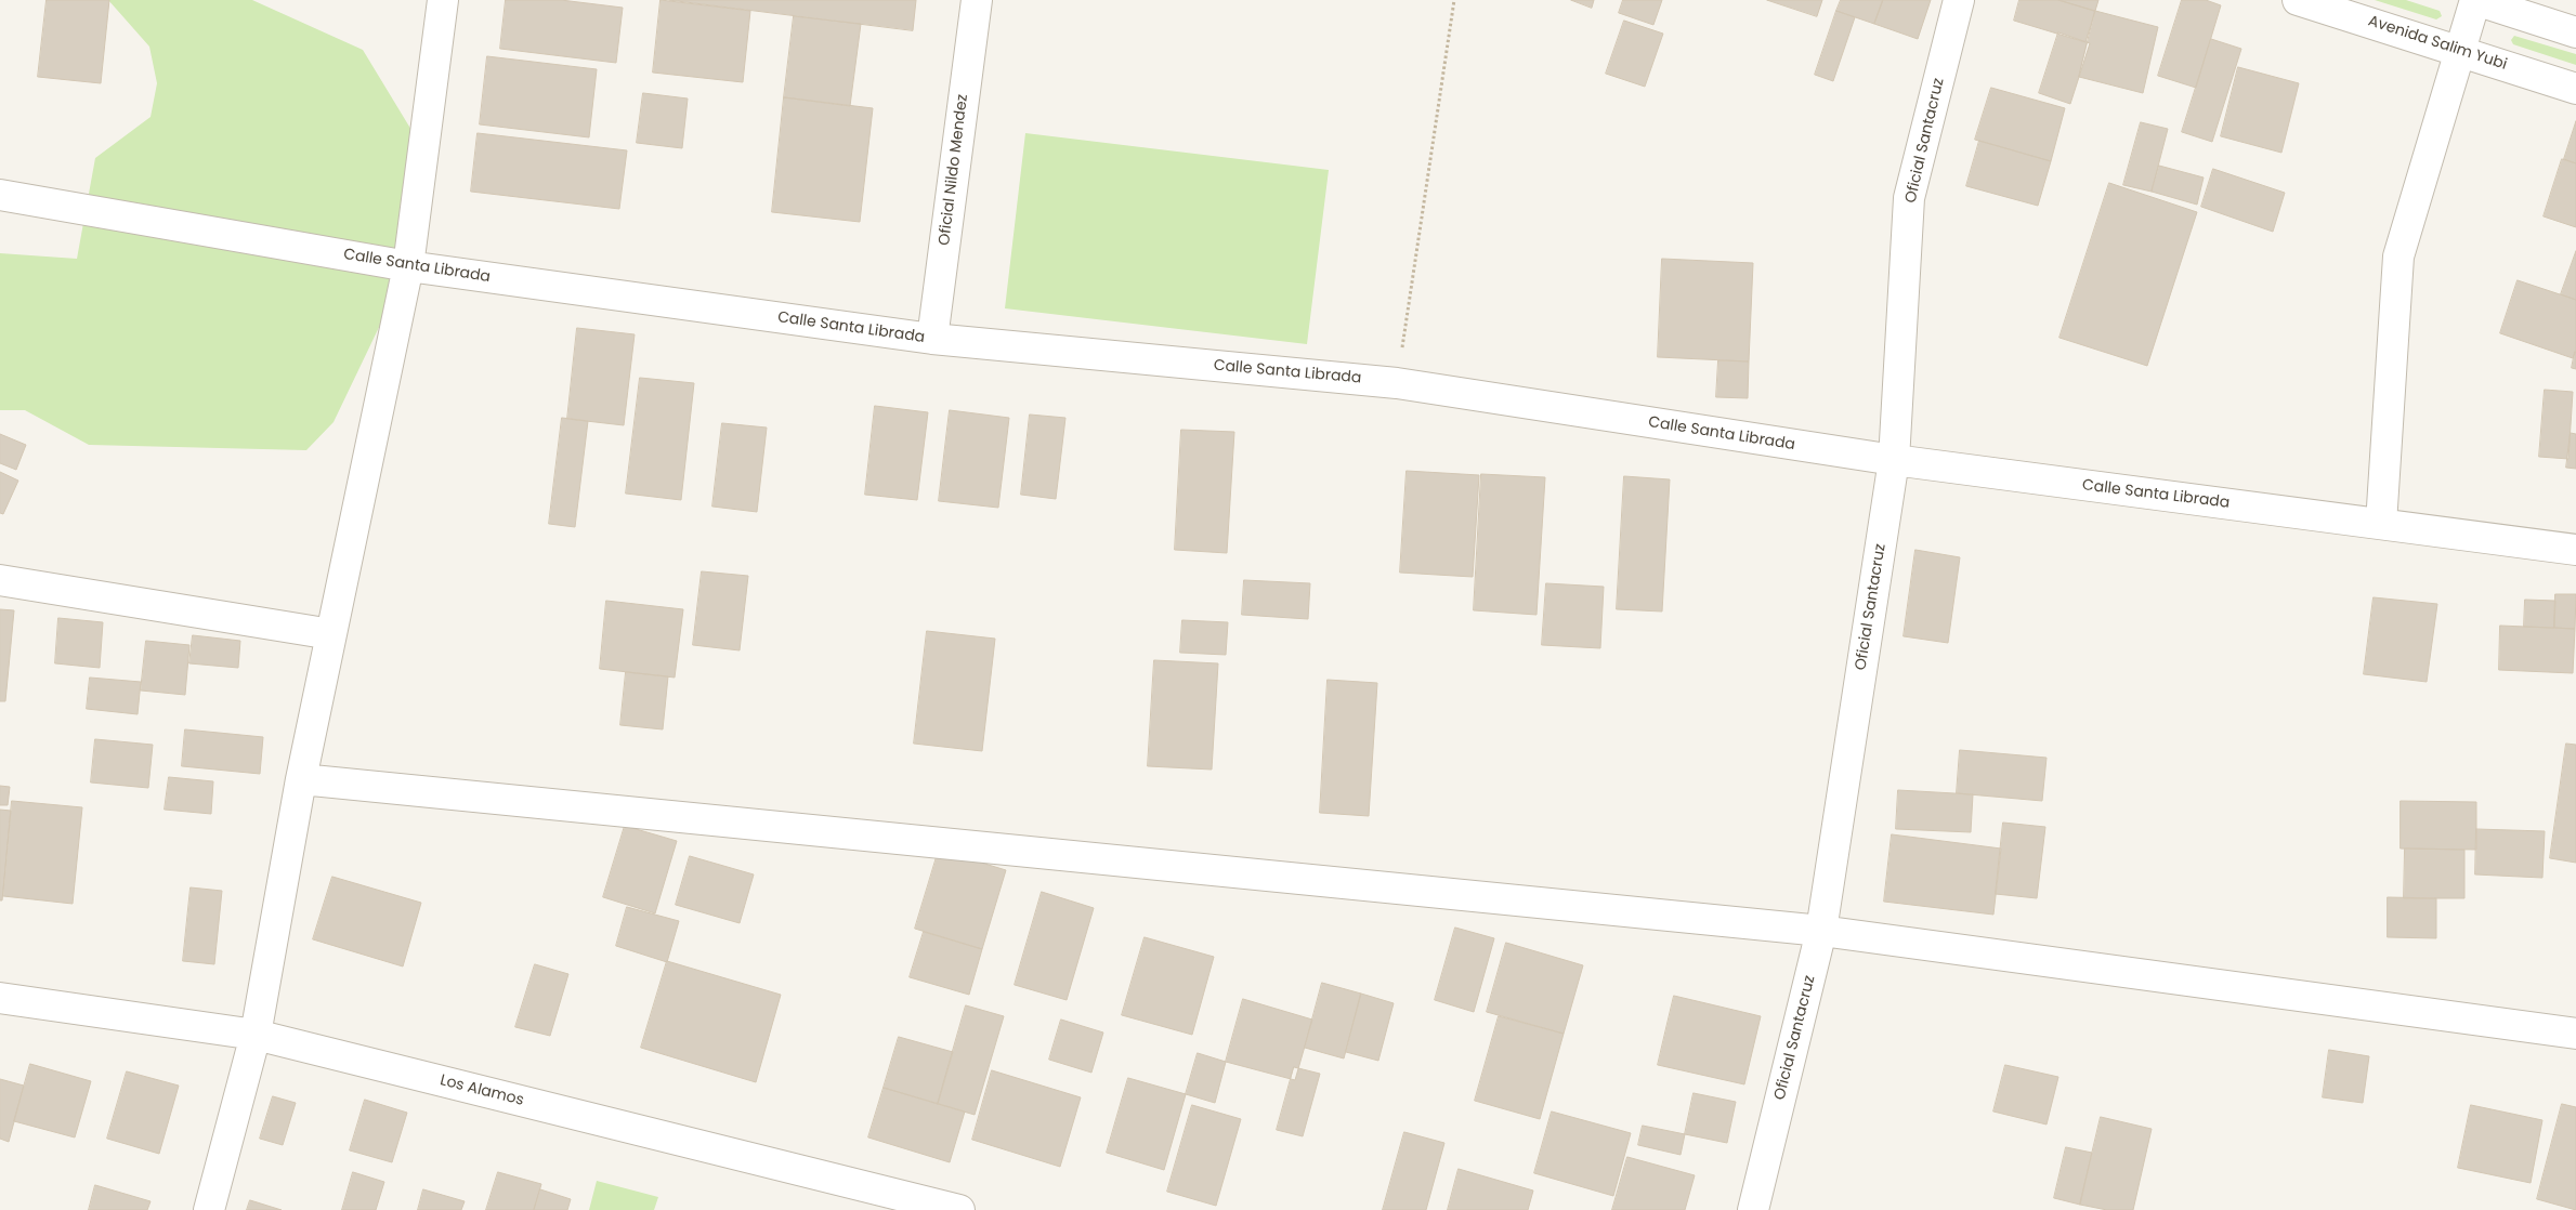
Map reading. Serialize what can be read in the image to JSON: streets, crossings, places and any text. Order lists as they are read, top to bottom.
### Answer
{
  "streets": {
    "street": [
      "Avenida Salim Yubi",
      "Oficial Santacruz",
      "Oficial Nildo Mendez",
      "Calle Santa Librada",
      "Los Alamos"
    ]
  },
  "crossings": [
    ["Oficial Santacruz", "Calle Santa Librada"],
    ["Oficial Nildo Mendez", "Calle Santa Librada"]
  ]
}
